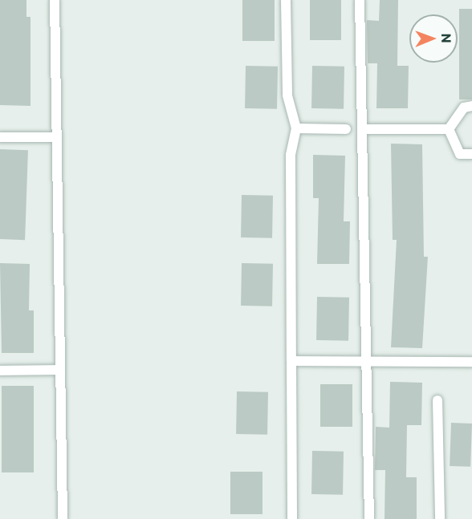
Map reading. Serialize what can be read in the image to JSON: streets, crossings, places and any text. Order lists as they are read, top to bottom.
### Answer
{
  "north": "right"
}
